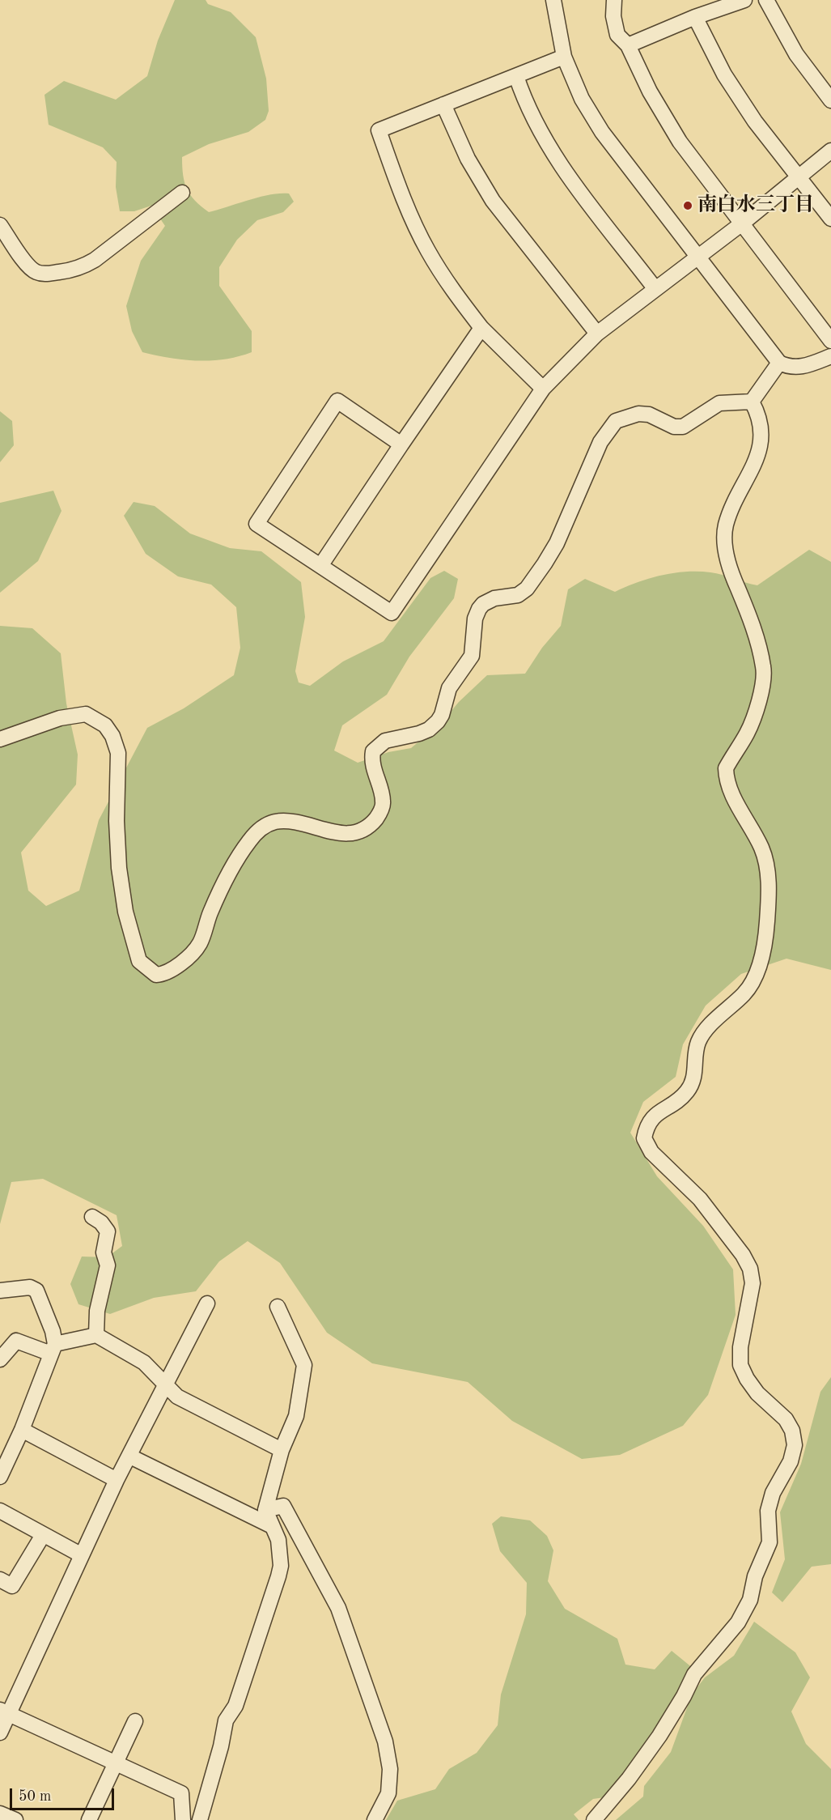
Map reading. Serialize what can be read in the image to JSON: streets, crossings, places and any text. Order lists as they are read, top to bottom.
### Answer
{
  "places": ["南白水三丁目"],
  "scale_bar": "50 m"
}
